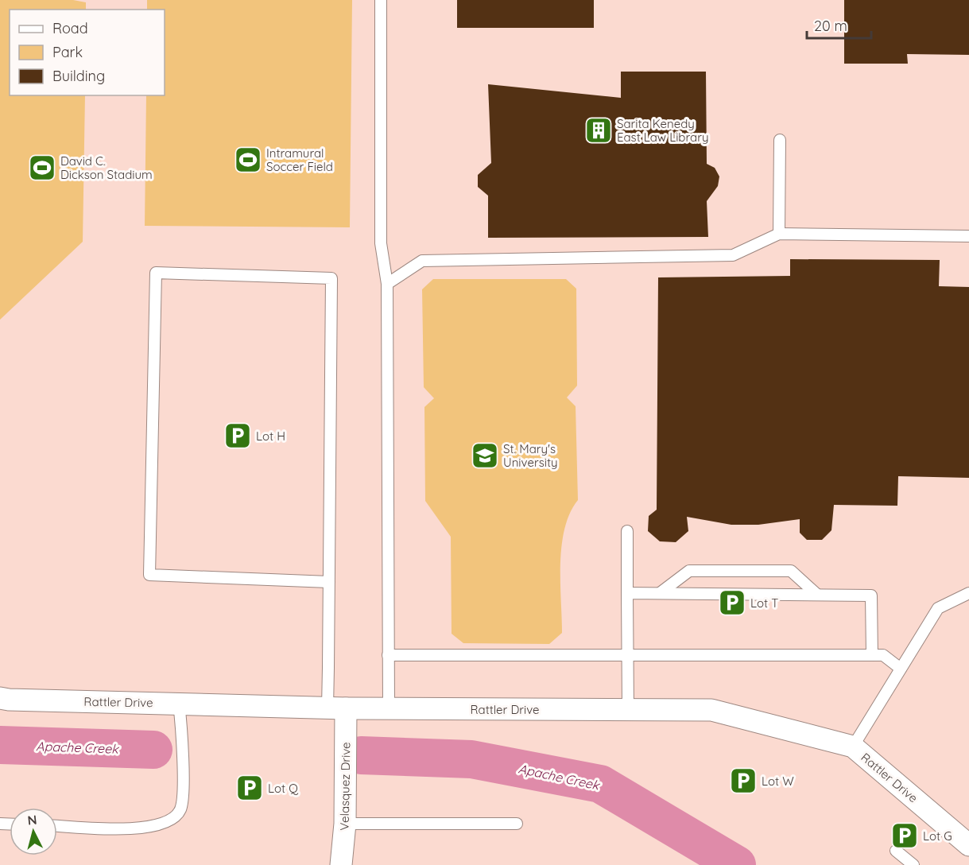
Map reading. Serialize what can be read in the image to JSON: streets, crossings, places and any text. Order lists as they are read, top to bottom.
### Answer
{
  "streets": {
    "street": ["Rattler Drive", "Velasquez Drive"]
  },
  "crossings": [
    ["Rattler Drive", "Velasquez Drive"]
  ],
  "water": ["Apache Creek"],
  "places": {
    "building": ["Sarita Kenedy East Law Library"],
    "sports": ["Intramural Soccer Field", "David C. Dickson Stadium"],
    "parking": [
      "Lot H",
      "Lot T",
      "Lot W",
      "Lot Q",
      "Lot G"
    ],
    "school or university": ["St. Mary's University"]
  },
  "legend": ["Road", "Park", "Building"],
  "scale_bar": "20 m",
  "north": "top"
}
